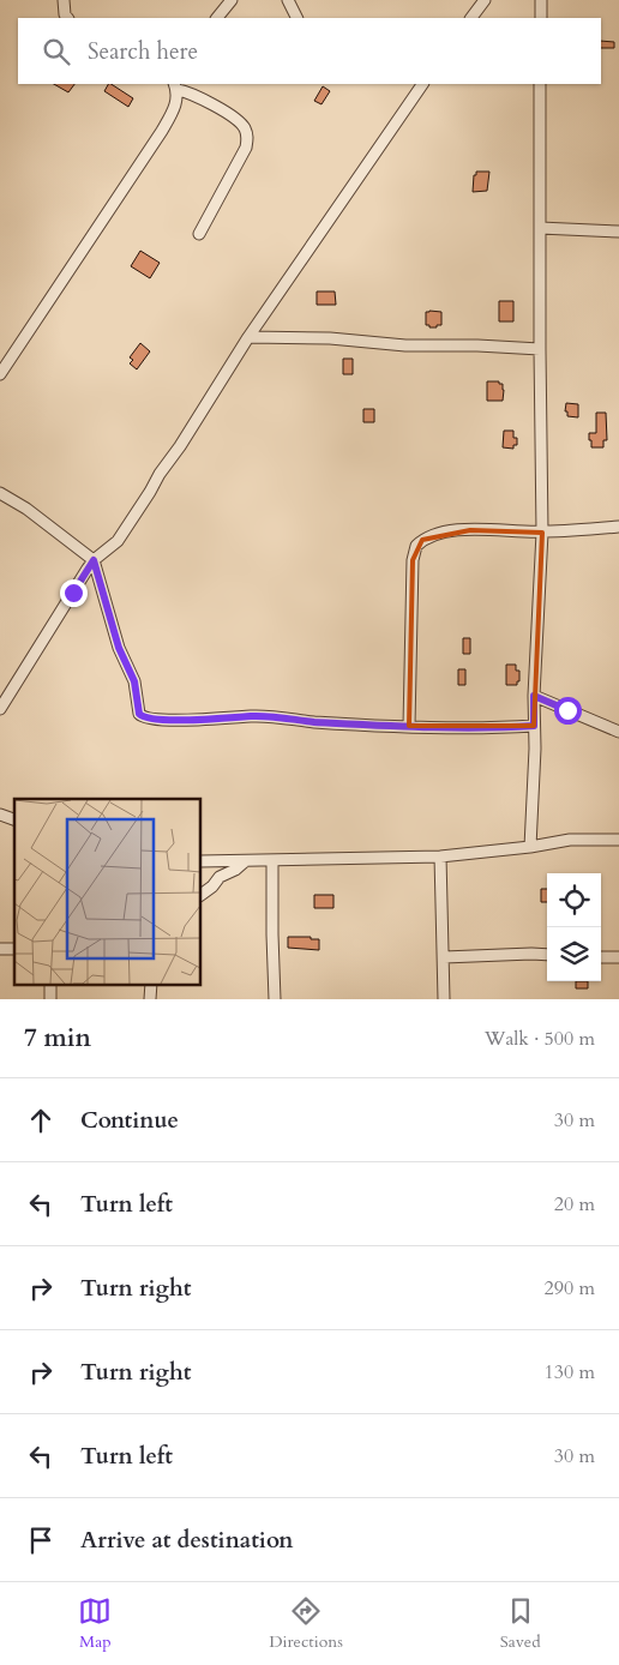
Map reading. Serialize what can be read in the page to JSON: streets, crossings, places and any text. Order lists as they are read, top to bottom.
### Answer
{
  "page": {
    "search": "Search here",
    "heading": ["7 min", "Walk · 500 m"],
    "list": [
      ["Continue", "30 m"],
      ["Turn left", "20 m"],
      ["Turn right", "290 m"],
      ["Turn right", "130 m"],
      ["Turn left", "30 m"],
      "Arrive at destination"
    ],
    "nav": ["Map", "Directions", "Saved"]
  }
}
